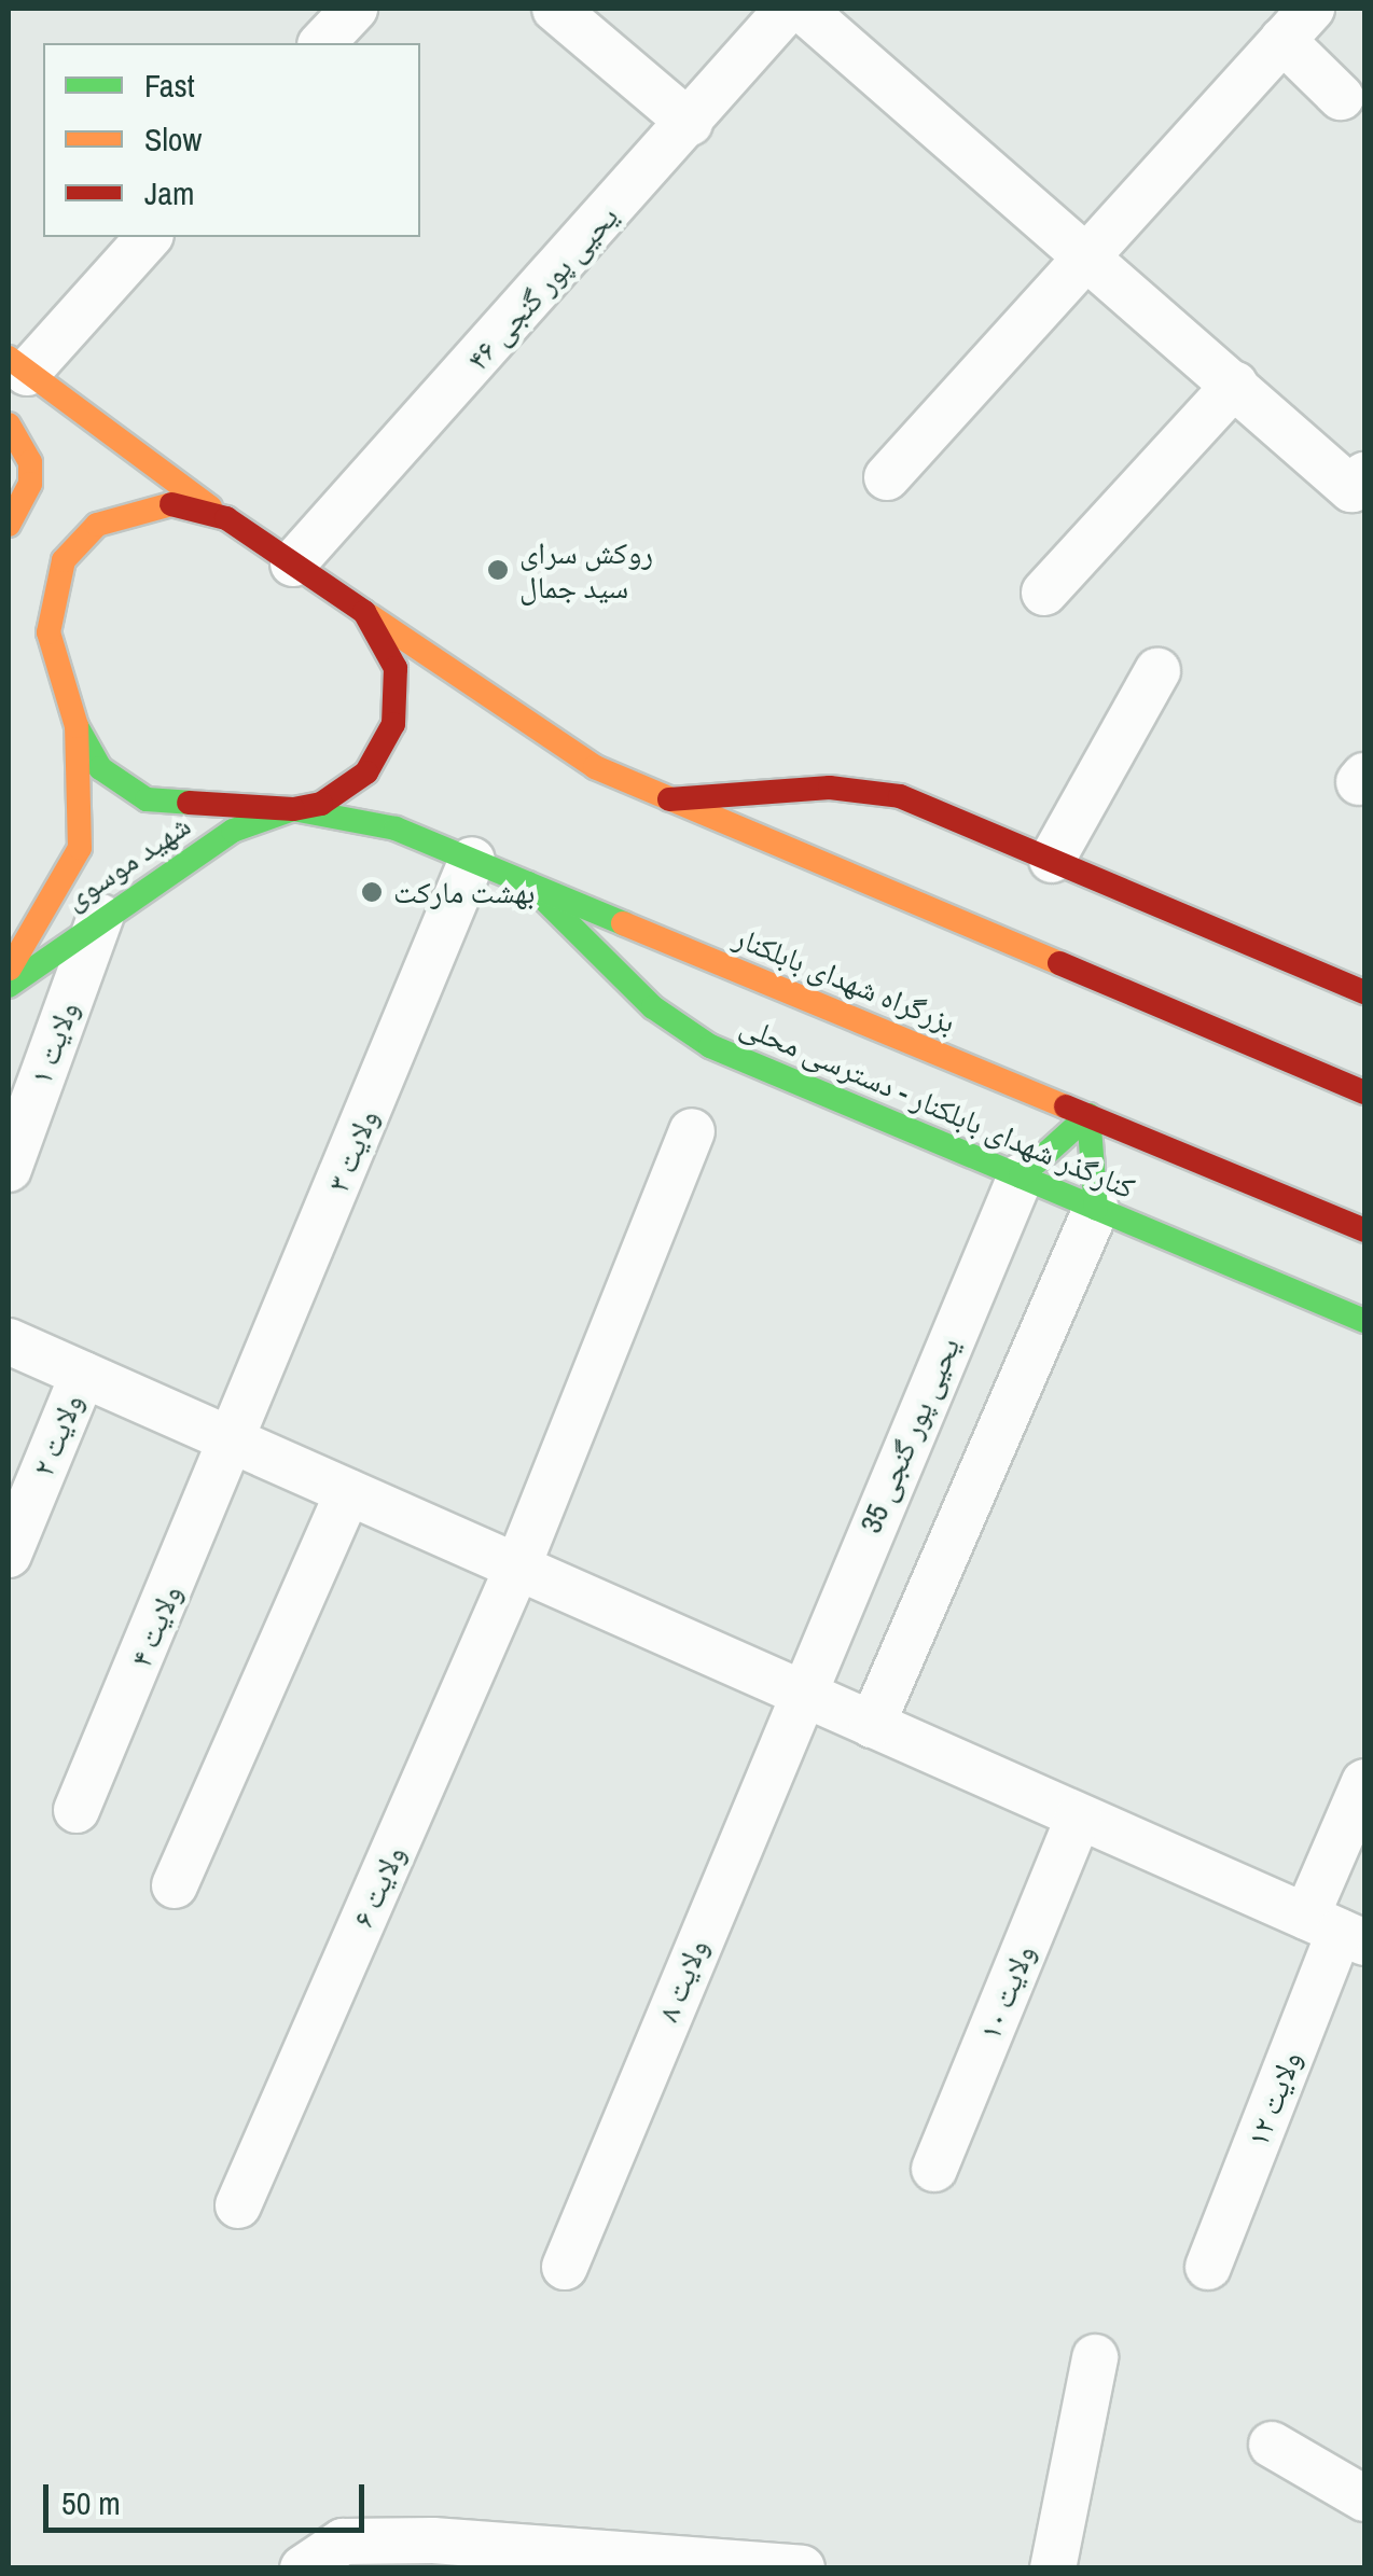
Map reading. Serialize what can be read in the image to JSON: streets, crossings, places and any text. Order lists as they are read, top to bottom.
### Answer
{
  "streets": {
    "main road": ["شهید موسوی", "بزرگراه شهدای بابلکنار", "کنارگذر شهدای بابلکنار - دسترسی محلی"],
    "street": [
      "یحیی پور گنجی ۴۶",
      "ولایت ۱",
      "ولایت ۳",
      "ولایت ۲",
      "یحیی پور گنجی 35",
      "ولایت ۴",
      "ولایت ۶",
      "ولایت ۸",
      "ولایت ۱۰",
      "ولایت ۱۲"
    ]
  },
  "crossings": [
    ["یحیی پور گنجی ۴۶", "شهید موسوی"],
    ["یحیی پور گنجی ۴۶", "بزرگراه شهدای بابلکنار"],
    ["شهید موسوی", "بزرگراه شهدای بابلکنار"],
    ["شهید موسوی", "ولایت ۱"],
    ["بزرگراه شهدای بابلکنار", "کنارگذر شهدای بابلکنار - دسترسی محلی"],
    ["بزرگراه شهدای بابلکنار", "ولایت ۳"],
    ["کنارگذر شهدای بابلکنار - دسترسی محلی", "یحیی پور گنجی 35"],
    ["ولایت ۳", "ولایت ۴"],
    ["یحیی پور گنجی 35", "ولایت ۸"]
  ],
  "places": ["روکش سرای سید جمال", "بهشت مارکت"],
  "legend": ["Fast", "Slow", "Jam"],
  "scale_bar": "50 m"
}
